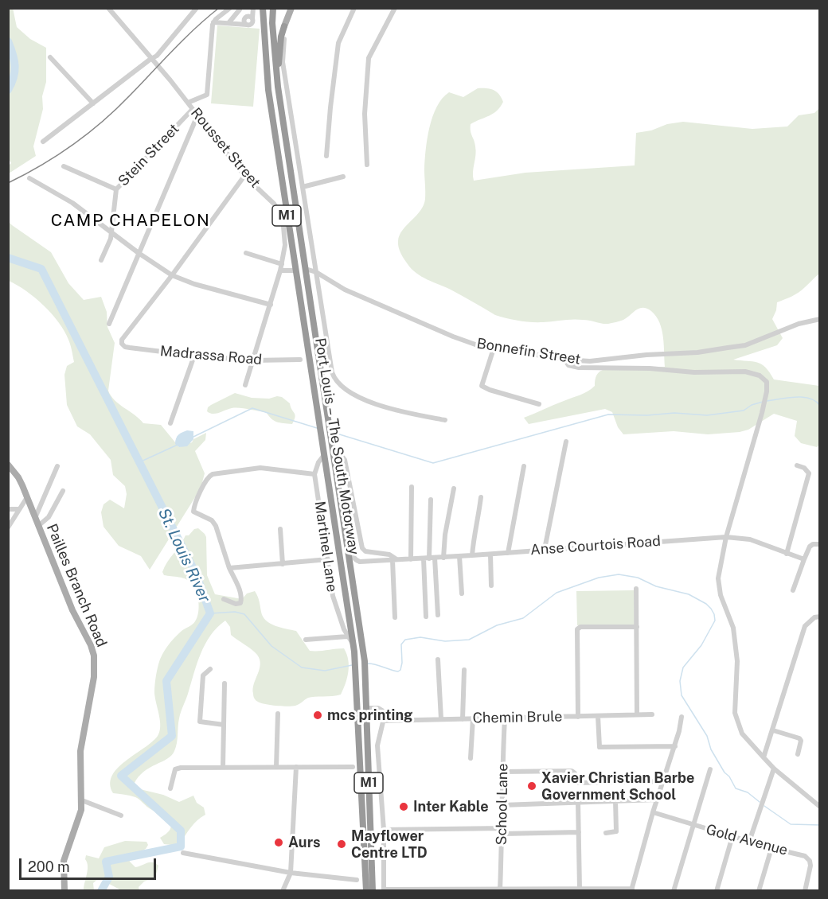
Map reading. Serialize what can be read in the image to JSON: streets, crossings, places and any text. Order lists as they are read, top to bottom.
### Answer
{
  "streets": {
    "highway": ["M1", "Port Louis – The South Motorway"],
    "main road": ["Pailles Branch Road"],
    "street": [
      "Rousset Street",
      "Stein Street",
      "Bonnefin Street",
      "Madrassa Road",
      "Anse Courtois Road",
      "Martinel Lane",
      "Chemin Brule",
      "School Lane",
      "Gold Avenue"
    ]
  },
  "crossings": [
    ["Rousset Street", "Stein Street"],
    ["Rousset Street", "Madrassa Road"],
    ["Bonnefin Street", "Port Louis – The South Motorway"],
    ["Port Louis – The South Motorway", "Martinel Lane"],
    ["Chemin Brule", "School Lane"]
  ],
  "districts": ["CAMP CHAPELON"],
  "water": ["St. Louis River"],
  "places": [
    "mcs printing",
    "Xavier Christian Barbe Government School",
    "Inter Kable",
    "Aurs",
    "Mayflower Centre LTD"
  ],
  "scale_bar": "200 m"
}
